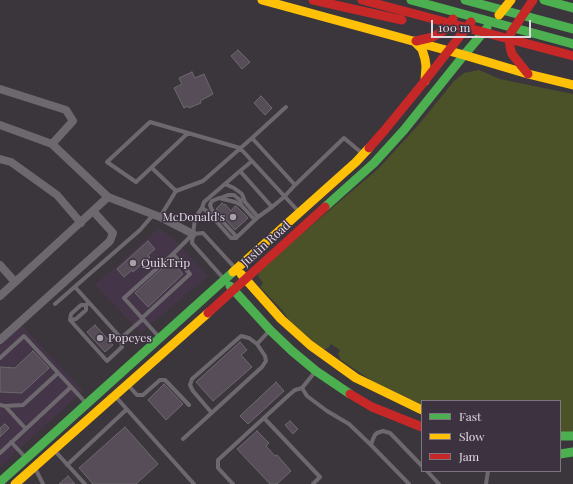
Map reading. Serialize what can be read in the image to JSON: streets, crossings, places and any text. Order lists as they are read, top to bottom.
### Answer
{
  "streets": {
    "main road": ["Justin Road"]
  },
  "places": ["McDonald's", "QuikTrip", "Popeyes"],
  "legend": ["Fast", "Slow", "Jam"],
  "scale_bar": "100 m"
}
